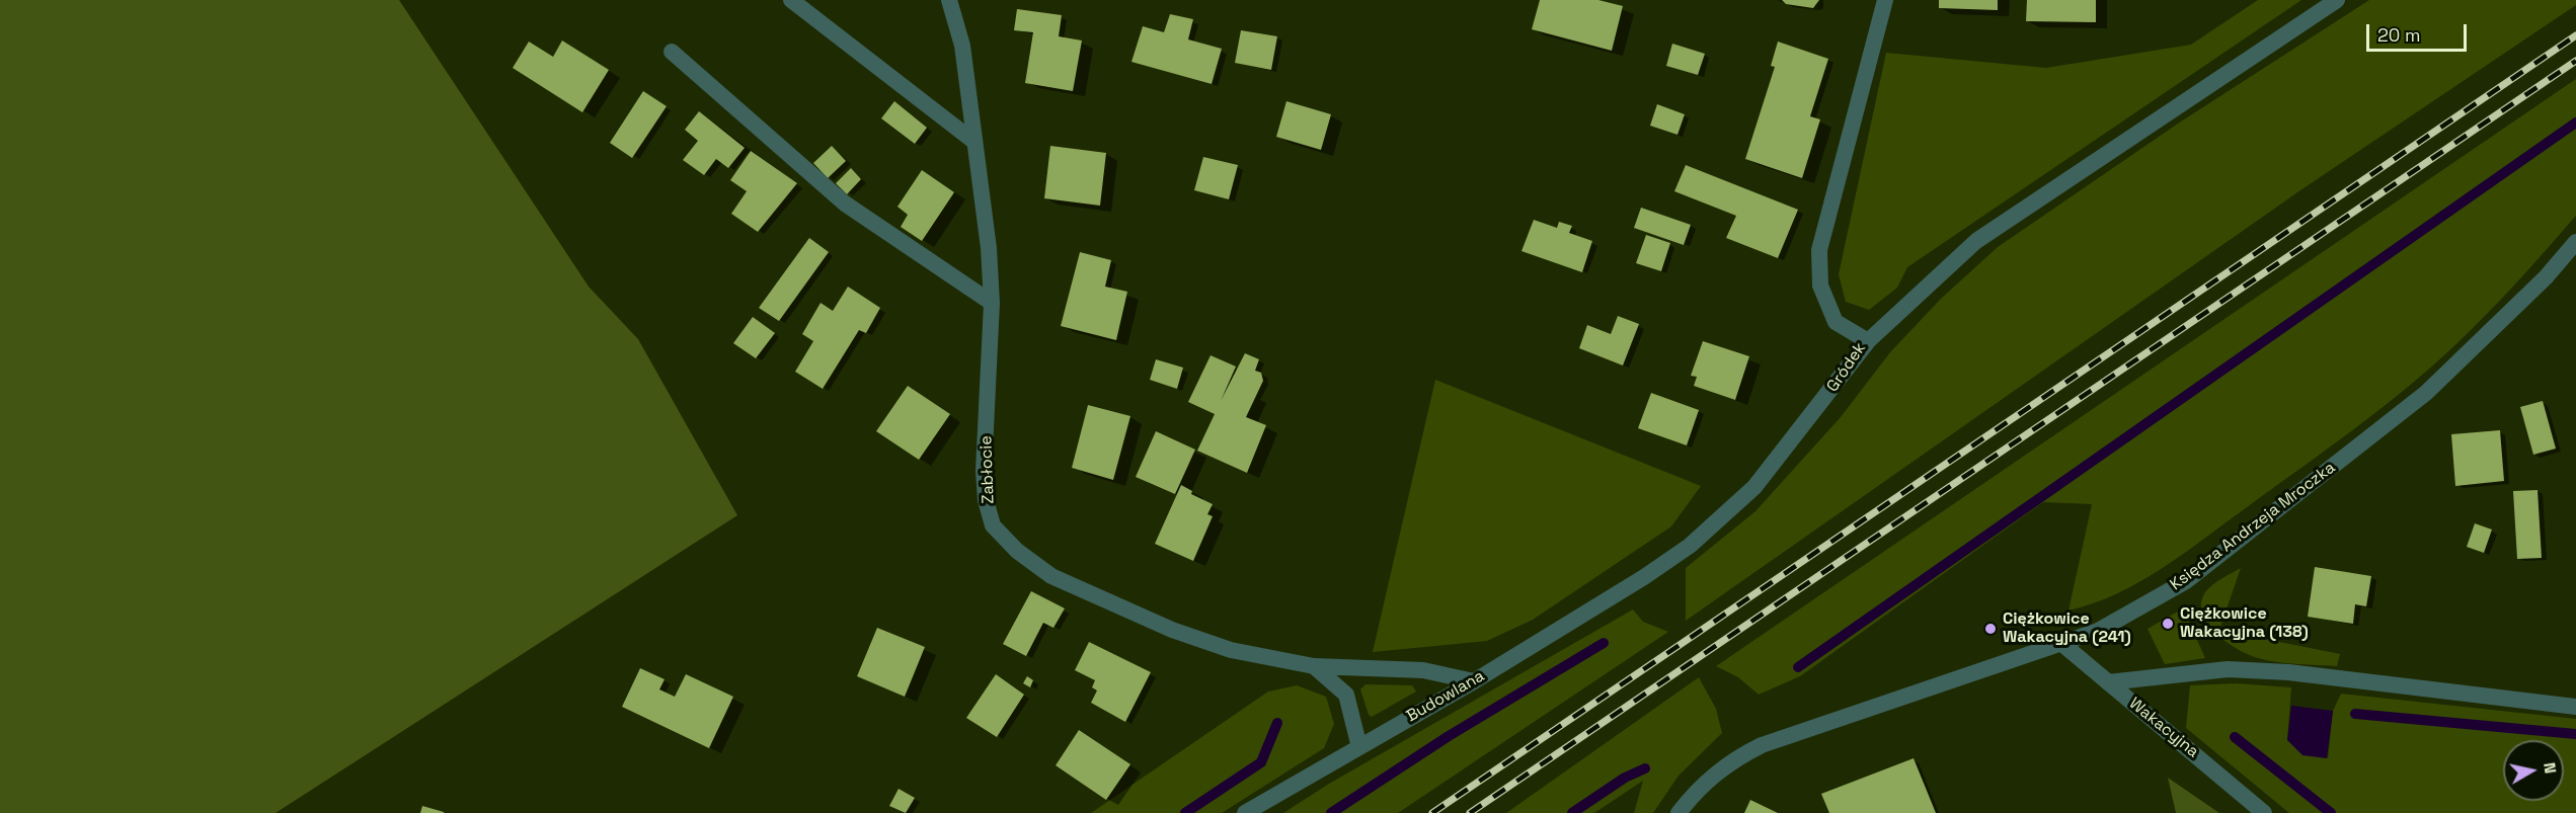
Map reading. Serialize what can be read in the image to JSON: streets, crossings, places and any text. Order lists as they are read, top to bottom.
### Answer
{
  "streets": {
    "street": [
      "Gródek",
      "Zabłocie",
      "Księdza Andrzeja Mroczka",
      "Budowlana",
      "Wakacyjna"
    ]
  },
  "crossings": [
    ["Gródek", "Budowlana"],
    ["Zabłocie", "Budowlana"],
    ["Księdza Andrzeja Mroczka", "Wakacyjna"]
  ],
  "places": ["Ciężkowice Wakacyjna (138)", "Ciężkowice Wakacyjna (241)"],
  "scale_bar": "20 m",
  "north": "right"
}
